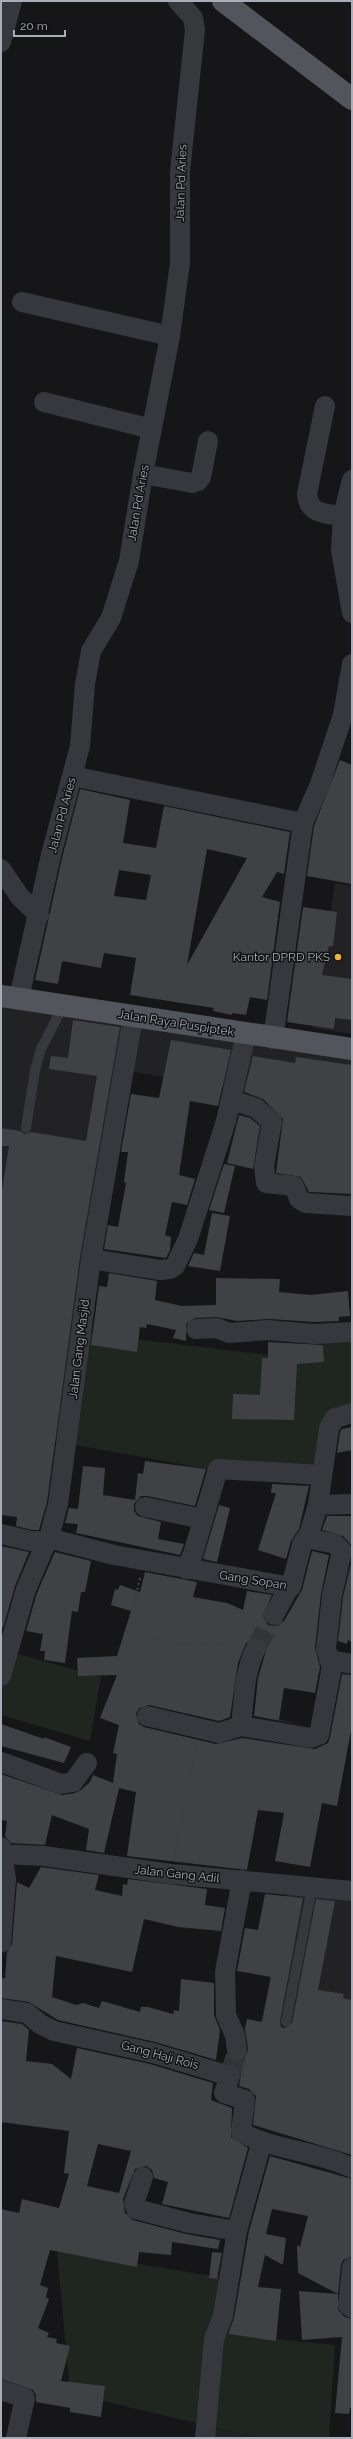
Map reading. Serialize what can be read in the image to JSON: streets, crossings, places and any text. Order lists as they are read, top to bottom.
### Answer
{
  "streets": {
    "main road": ["Jalan Raya Puspiptek"],
    "street": [
      "Jalan Pd Aries",
      "Jalan Gang Masjid",
      "Gang Sopan",
      "Jalan Gang Adil",
      "Gang Haji Rois"
    ]
  },
  "crossings": [
    ["Jalan Pd Aries", "Jalan Raya Puspiptek"],
    ["Jalan Raya Puspiptek", "Jalan Gang Masjid"],
    ["Jalan Gang Masjid", "Gang Sopan"]
  ],
  "places": ["Kantor DPRD PKS"],
  "scale_bar": "20 m"
}
